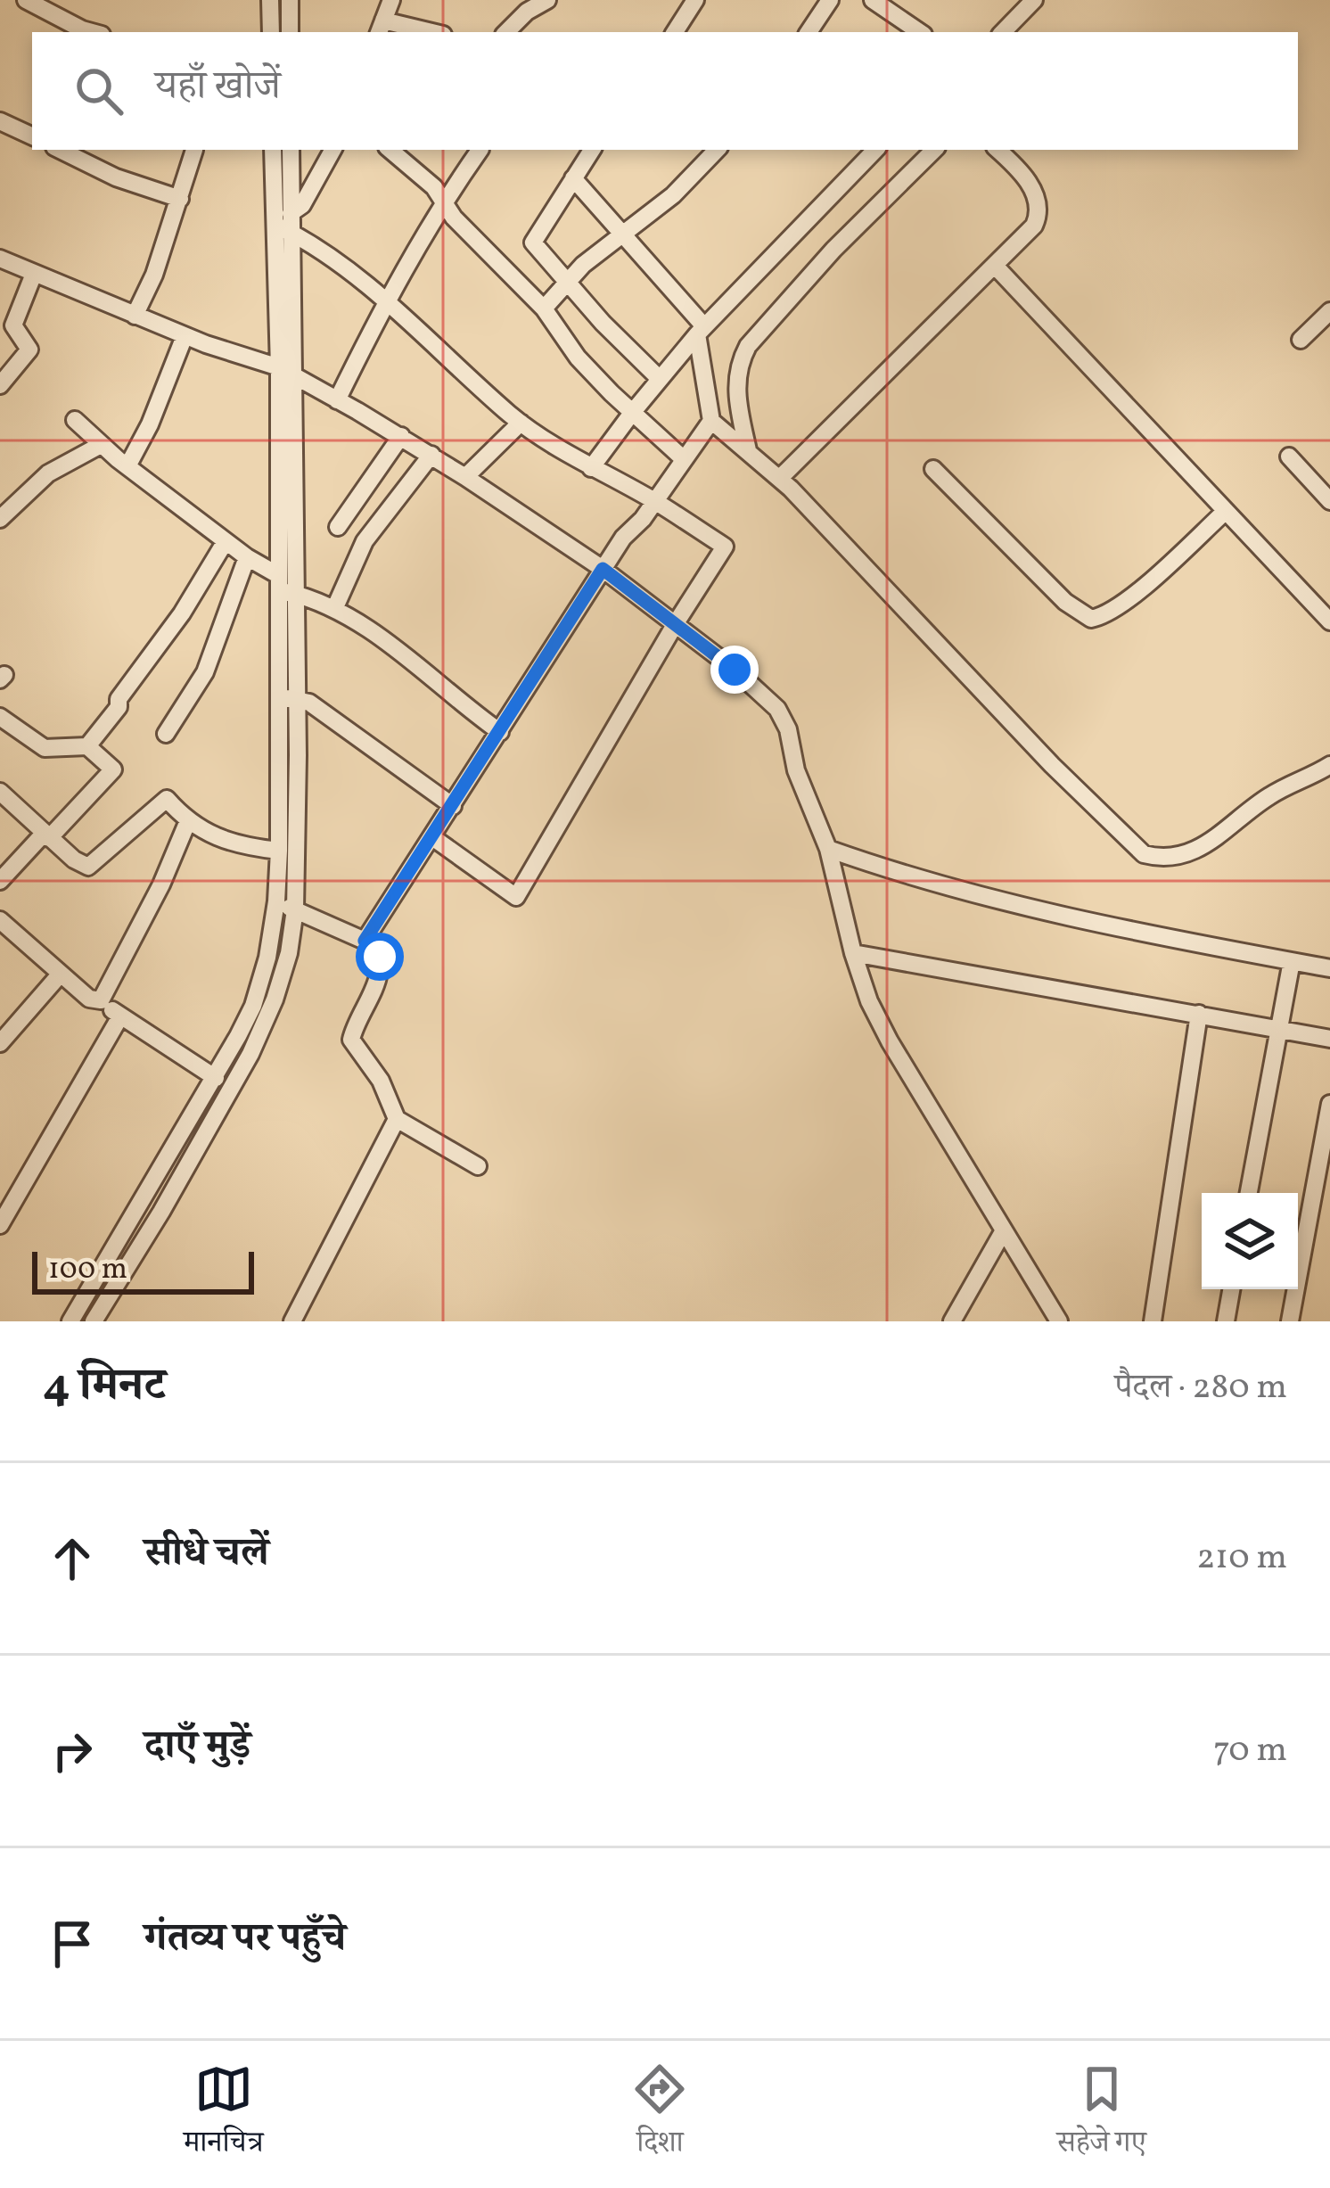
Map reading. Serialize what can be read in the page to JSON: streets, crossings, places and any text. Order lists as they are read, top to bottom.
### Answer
{
  "scale_bar": "100 m",
  "page": {
    "search": "यहाँ खोजें",
    "scale": "100 m",
    "heading": ["4 मिनट", "पैदल · 280 m"],
    "list": [
      ["सीधे चलें", "210 m"],
      ["दाएँ मुड़ें", "70 m"],
      "गंतव्य पर पहुँचे"
    ],
    "nav": ["मानचित्र", "दिशा", "सहेजे गए"]
  }
}
